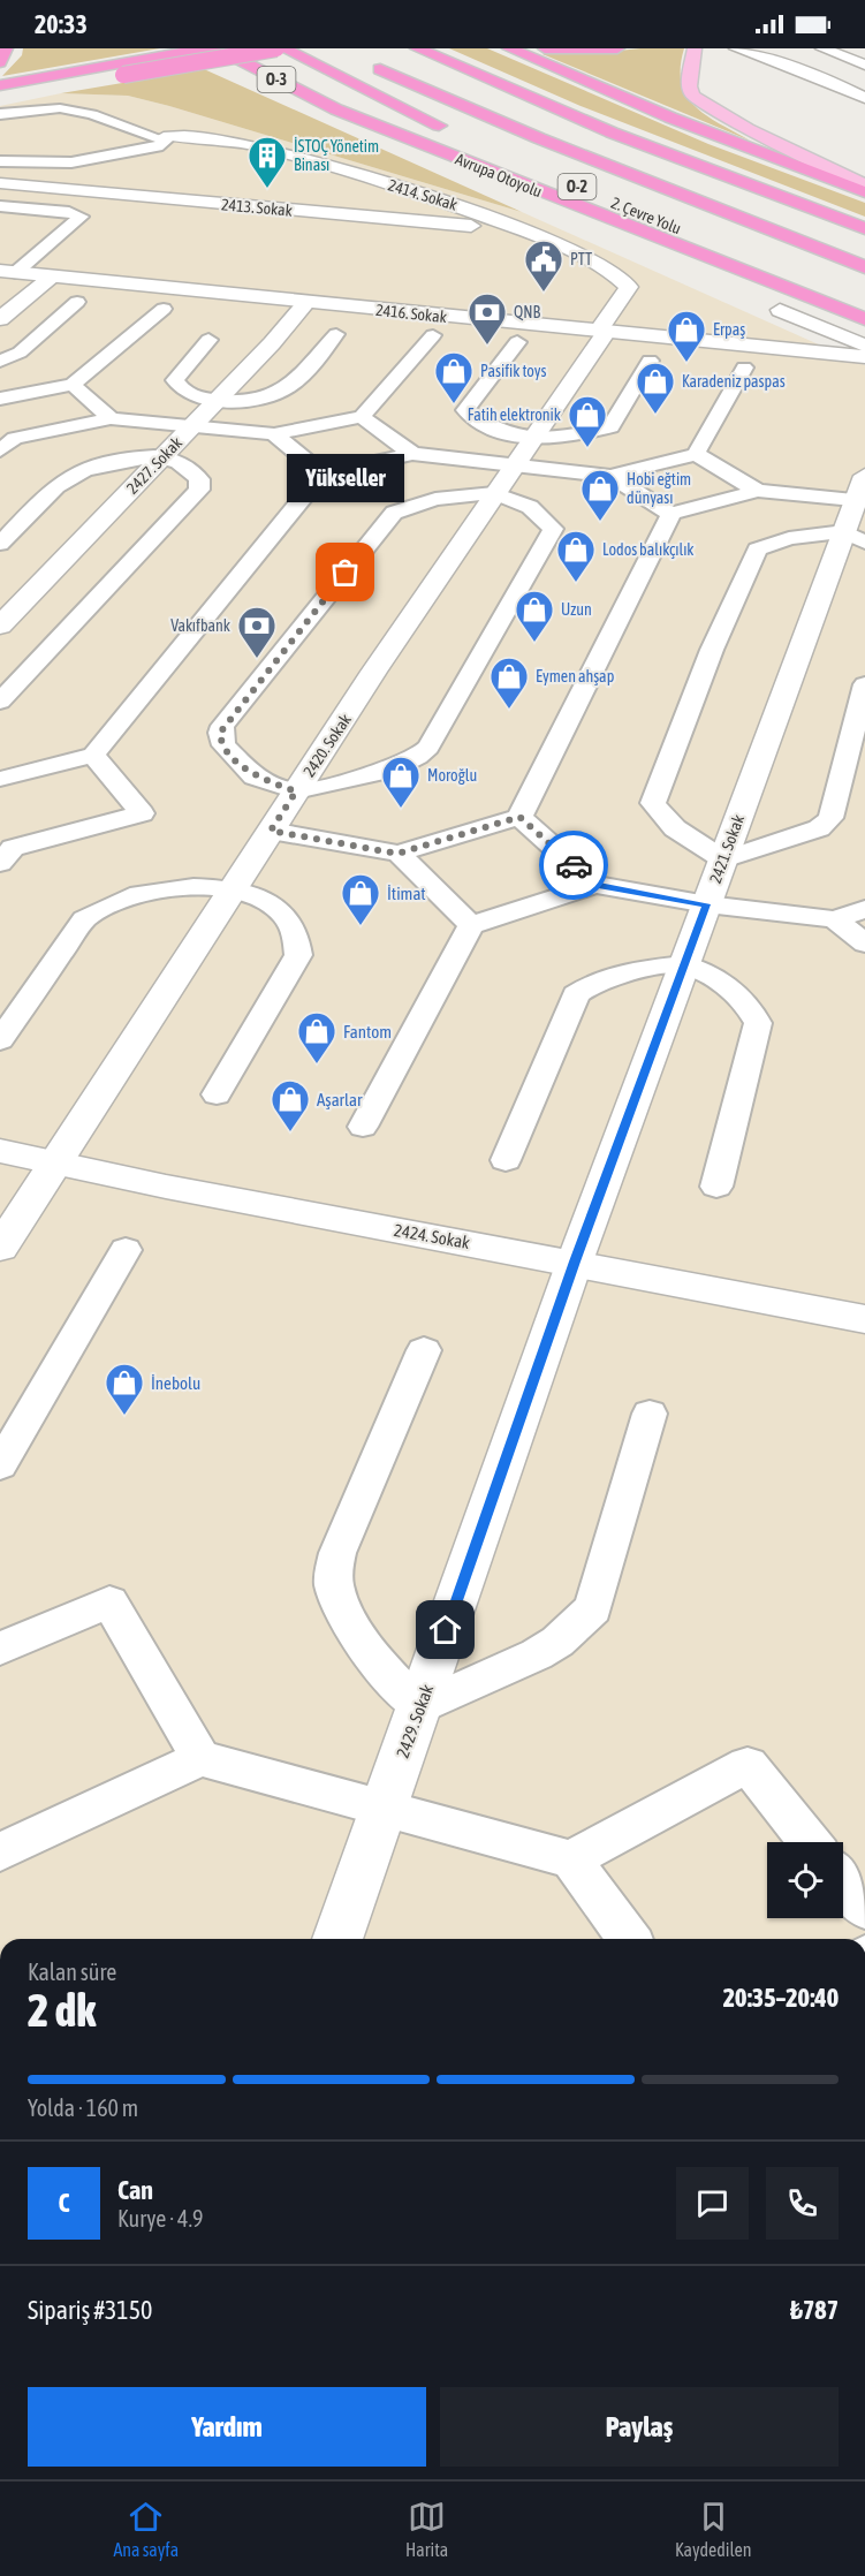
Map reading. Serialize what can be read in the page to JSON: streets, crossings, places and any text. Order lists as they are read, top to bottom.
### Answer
{
  "streets": {
    "highway": [
      "O-3",
      "Avrupa Otoyolu",
      "O-2",
      "2. Çevre Yolu"
    ],
    "street": [
      "2414. Sokak",
      "2413. Sokak",
      "2416. Sokak",
      "2427. Sokak",
      "2420. Sokak",
      "2421. Sokak",
      "2424. Sokak",
      "2429. Sokak"
    ]
  },
  "crossings": [
    ["2414. Sokak", "2413. Sokak"],
    ["2416. Sokak", "2427. Sokak"],
    ["2416. Sokak", "2420. Sokak"],
    ["2420. Sokak", "2424. Sokak"],
    ["2421. Sokak", "2424. Sokak"],
    ["2421. Sokak", "2429. Sokak"],
    ["2424. Sokak", "2429. Sokak"]
  ],
  "places": {
    "building": ["İSTOÇ Yönetim Binası"],
    "public building": ["PTT"],
    "bank": ["QNB", "Vakıfbank"],
    "shop": [
      "Erpaş",
      "Pasifik toys",
      "Karadeniz paspas",
      "Fatih elektronik",
      "Hobi eğtim dünyası",
      "Lodos balıkçılık",
      "Uzun",
      "Eymen ahşap",
      "Moroğlu",
      "İtimat",
      "Fantom",
      "Aşarlar",
      "İnebolu"
    ],
    "other": ["Yükseller"]
  },
  "page": {
    "status": "20:33",
    "bubble": "Yükseller",
    "heading": ["2 dk", "Kalan süre", "20:35–20:40"],
    "panel": [
      "Can",
      "Kurye · 4.9",
      "Sipariş #3150",
      "₺787"
    ],
    "bar": "Yolda · 160 m",
    "round": "C",
    "buttons": ["Yardım", "Paylaş"],
    "tabs": ["Ana sayfa", "Harita", "Kaydedilen"]
  }
}
